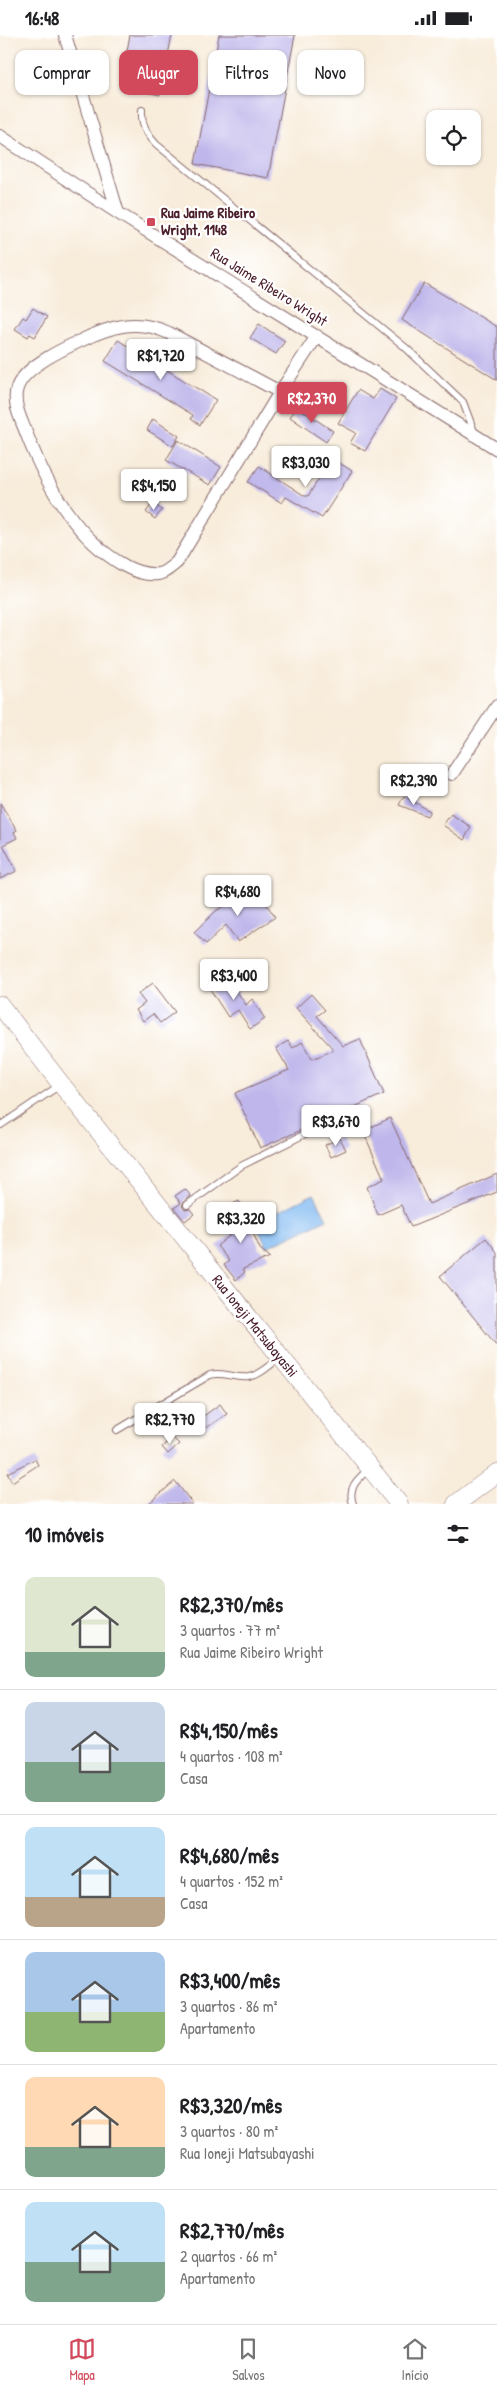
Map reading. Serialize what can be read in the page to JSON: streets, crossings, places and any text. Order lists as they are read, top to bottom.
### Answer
{
  "streets": {
    "main road": ["Rua Ioneji Matsubayashi"],
    "street": ["Rua Jaime Ribeiro Wright"]
  },
  "places": {
    "transit": ["Rua Jaime Ribeiro Wright, 1148"]
  },
  "page": {
    "status": "16:48",
    "chip": [
      "Comprar",
      "Alugar",
      "Filtros",
      "Novo"
    ],
    "price": [
      "R$1,720",
      "R$2,370",
      "R$3,030",
      "R$4,150",
      "R$2,390",
      "R$4,680",
      "R$3,400",
      "R$3,670",
      "R$3,320",
      "R$2,770"
    ],
    "heading": "10 imóveis",
    "list": [
      {
        "name": "R$2,370/mês",
        "note": "3 quartos · 77 m² · Rua Jaime Ribeiro Wright"
      },
      {
        "name": "R$4,150/mês",
        "note": "4 quartos · 108 m² · Casa"
      },
      {
        "name": "R$4,680/mês",
        "note": "4 quartos · 152 m² · Casa"
      },
      {
        "name": "R$3,400/mês",
        "note": "3 quartos · 86 m² · Apartamento"
      },
      {
        "name": "R$3,320/mês",
        "note": "3 quartos · 80 m² · Rua Ioneji Matsubayashi"
      },
      {
        "name": "R$2,770/mês",
        "note": "2 quartos · 66 m² · Apartamento"
      }
    ],
    "tabs": ["Mapa", "Salvos", "Início"]
  }
}
